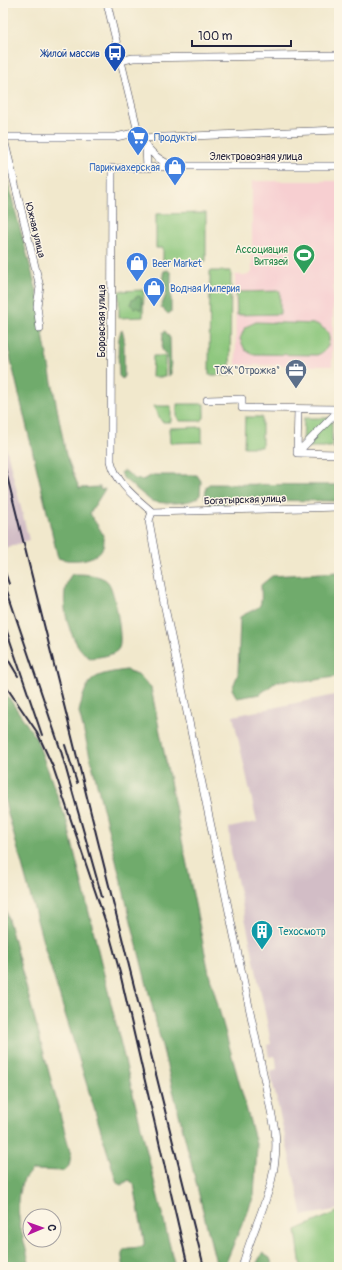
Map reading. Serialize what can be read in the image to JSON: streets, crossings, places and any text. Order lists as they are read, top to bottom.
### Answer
{
  "streets": {
    "street": [
      "Электровозная улица",
      "Южная улица",
      "Боровская улица",
      "Богатырская улица"
    ]
  },
  "crossings": [
    ["Электровозная улица", "Боровская улица"],
    ["Боровская улица", "Богатырская улица"]
  ],
  "places": {
    "bus stop": ["Жилой массив"],
    "supermarket": ["Продукты"],
    "shop": ["Парикмахерская", "Beer Market", "Водная Империя"],
    "sports": ["Ассоциация Витязей"],
    "office": ["ТСЖ \"Отрожка\""],
    "building": ["Техосмотр"]
  },
  "scale_bar": "100 m",
  "north": "right"
}
